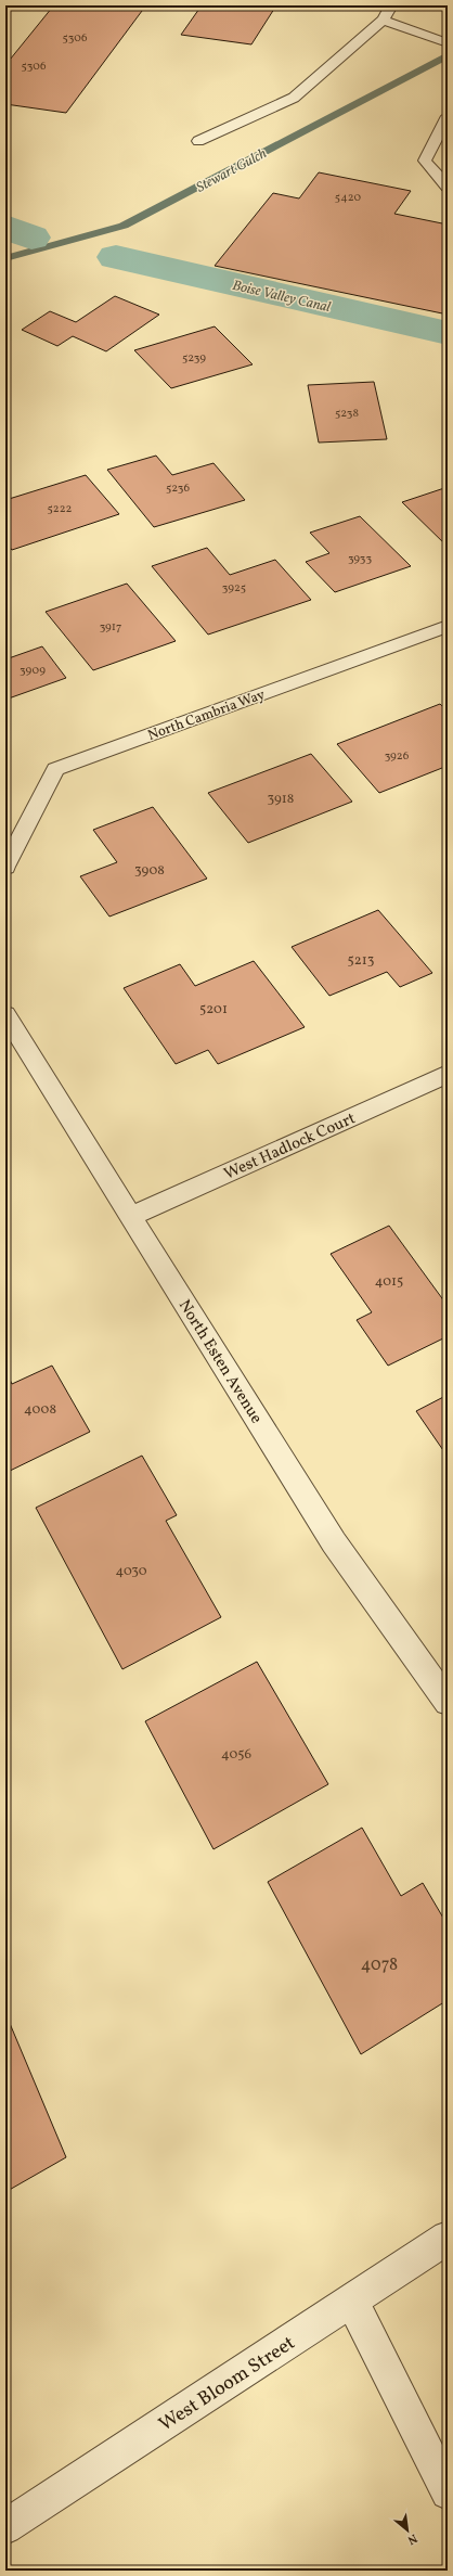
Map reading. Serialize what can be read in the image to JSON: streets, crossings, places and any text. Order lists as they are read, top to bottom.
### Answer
{
  "streets": {
    "street": [
      "North Cambria Way",
      "West Hadlock Court",
      "North Esten Avenue",
      "West Bloom Street"
    ]
  },
  "crossings": [
    ["West Hadlock Court", "North Esten Avenue"]
  ],
  "water": ["Stewart Gulch", "Boise Valley Canal"],
  "house_numbers": [
    "5306",
    "5306",
    "5420",
    "5239",
    "5238",
    "5236",
    "5222",
    "3933",
    "3925",
    "3917",
    "3909",
    "3926",
    "3918",
    "3908",
    "5213",
    "5201",
    "4015",
    "4008",
    "4030",
    "4056",
    "4078"
  ],
  "north": "bottom right"
}
